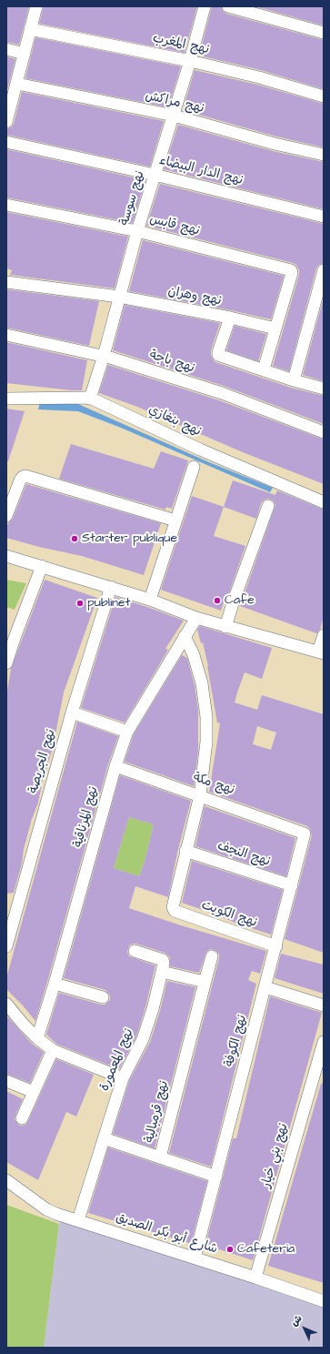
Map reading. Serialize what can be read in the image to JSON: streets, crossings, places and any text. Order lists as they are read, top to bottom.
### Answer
{
  "streets": {
    "street": [
      "نهج المغرب",
      "نهج مراكش",
      "نهج الدار البيضاء",
      "نهج سوسة",
      "نهج قابس",
      "نهج وهران",
      "نهج باجة",
      "نهج بنغازي",
      "نهج الجريصة",
      "نهج مكة",
      "نهج المرناقية",
      "نهج النجف",
      "نهج الكويت",
      "نهج الكوفة",
      "نهج المعمورة",
      "نهج قرمبالية",
      "نهج بني خيار",
      "شارع أبو بكر الصديق"
    ]
  },
  "crossings": [
    ["نهج المغرب", "نهج سوسة"],
    ["نهج مراكش", "نهج سوسة"],
    ["نهج الدار البيضاء", "نهج سوسة"],
    ["نهج سوسة", "نهج قابس"],
    ["نهج سوسة", "نهج وهران"],
    ["نهج سوسة", "نهج باجة"],
    ["نهج سوسة", "نهج بنغازي"],
    ["نهج مكة", "نهج المرناقية"],
    ["نهج مكة", "نهج الكوفة"],
    ["نهج النجف", "نهج الكويت"],
    ["نهج النجف", "نهج الكوفة"],
    ["نهج الكويت", "نهج الكوفة"],
    ["نهج الكوفة", "شارع أبو بكر الصديق"],
    ["نهج المعمورة", "شارع أبو بكر الصديق"],
    ["نهج بني خيار", "شارع أبو بكر الصديق"]
  ],
  "places": [
    "Starter publique",
    "Cafe",
    "publinet",
    "Cafeteria"
  ],
  "north": "top left"
}
